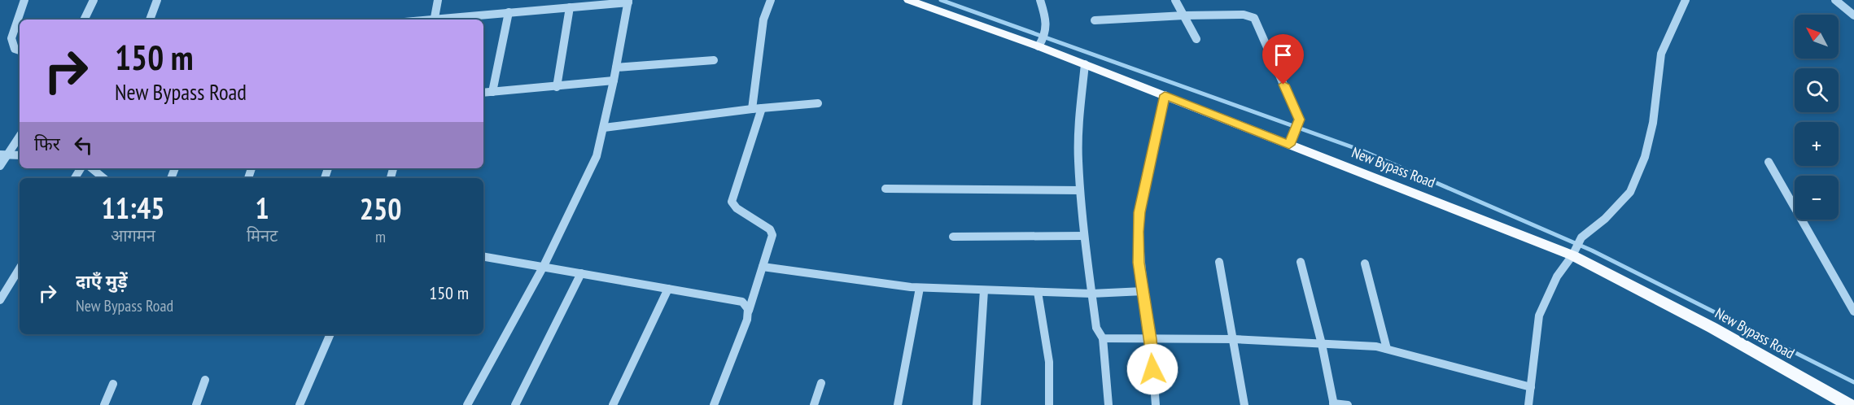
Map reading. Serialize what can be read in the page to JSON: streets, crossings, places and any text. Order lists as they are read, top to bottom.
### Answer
{
  "streets": {
    "main road": ["New Bypass Road"]
  },
  "north": "top left",
  "page": {
    "map_buttons": ["+", "−"],
    "turn": ["150 m", "New Bypass Road"],
    "then": "फिर",
    "eta": [
      "11:45",
      "आगमन",
      "1",
      "मिनट",
      "250",
      "m"
    ],
    "list": [
      {
        "name": "दाएँ मुड़ें",
        "note": "New Bypass Road",
        "value": "150 m"
      }
    ]
  }
}
